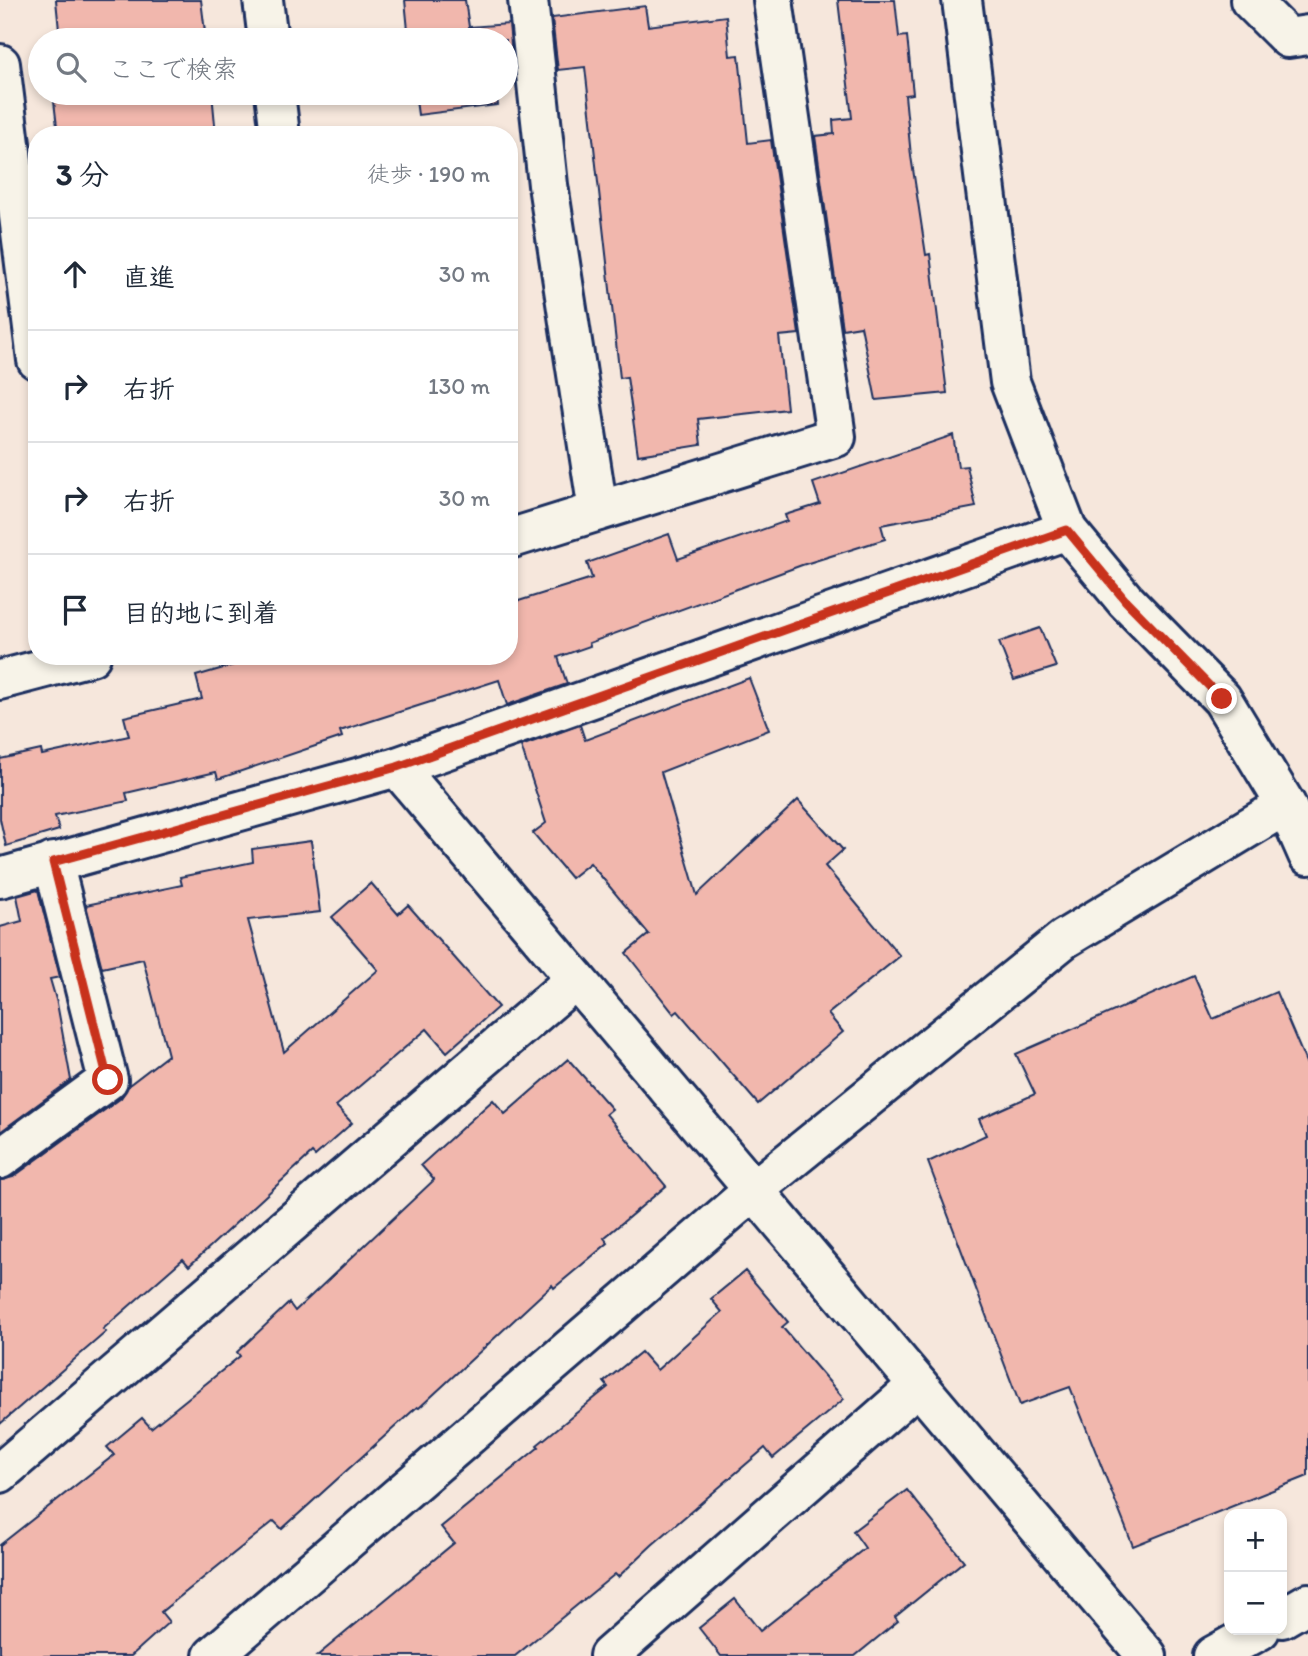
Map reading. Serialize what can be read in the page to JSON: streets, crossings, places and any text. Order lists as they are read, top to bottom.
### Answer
{
  "page": {
    "search": "ここで検索",
    "heading": ["3 分", "徒歩 · 190 m"],
    "list": [
      ["直進", "30 m"],
      ["右折", "130 m"],
      ["右折", "30 m"],
      "目的地に到着"
    ],
    "map_buttons": ["+", "−"]
  }
}
